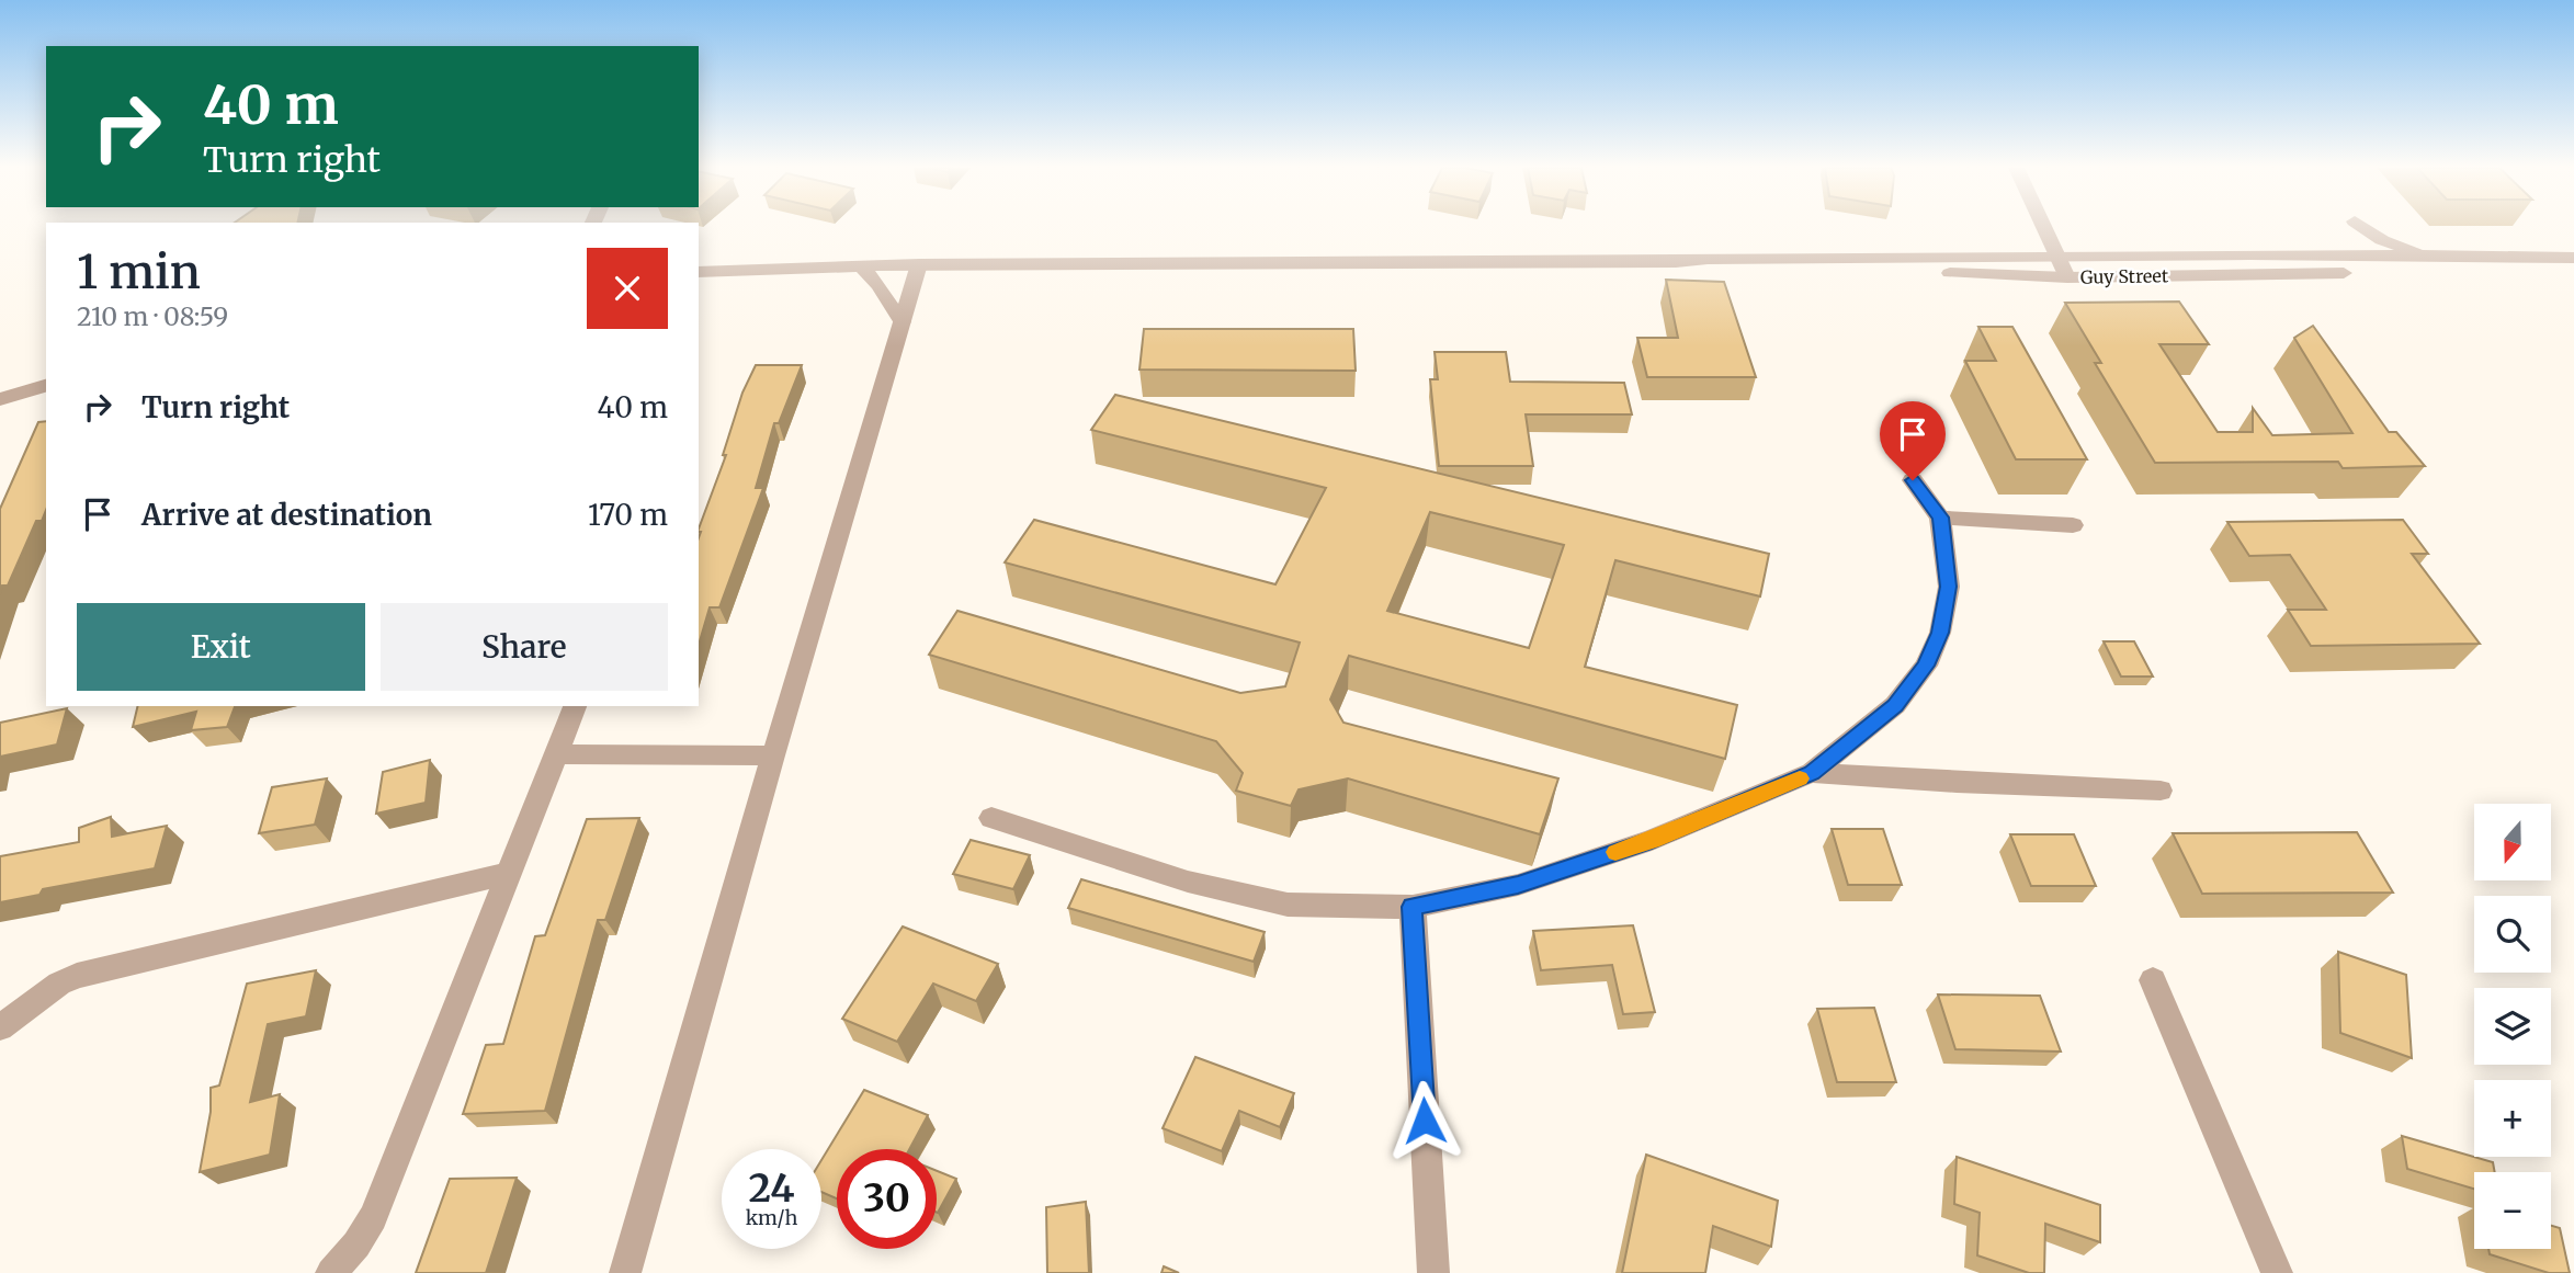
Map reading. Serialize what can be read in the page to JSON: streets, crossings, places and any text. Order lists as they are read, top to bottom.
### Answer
{
  "streets": {
    "street": ["Guy Street"]
  },
  "north": "bottom",
  "page": {
    "turn": ["40 m", "Turn right"],
    "heading": ["1 min", "210 m · 08:59"],
    "list": [
      {
        "name": "Turn right",
        "value": "40 m"
      },
      {
        "name": "Arrive at destination",
        "value": "170 m"
      }
    ],
    "buttons": ["Exit", "Share"],
    "map_buttons": ["+", "−"],
    "speed": "24 km/h",
    "limit": "30"
  }
}
